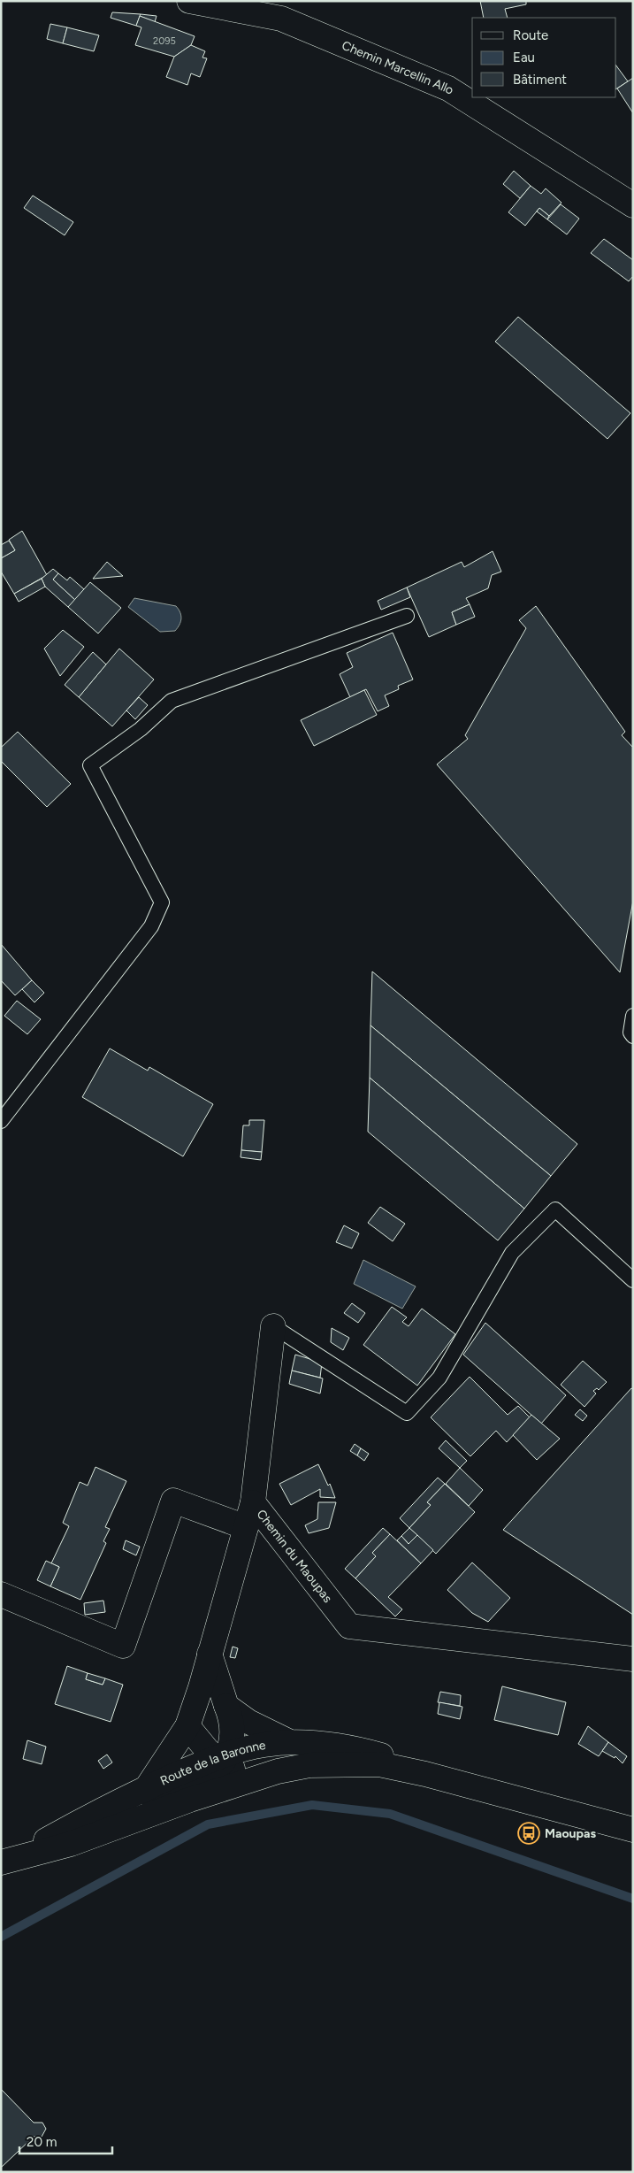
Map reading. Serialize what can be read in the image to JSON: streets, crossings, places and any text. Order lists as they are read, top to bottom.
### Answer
{
  "streets": {
    "street": ["Chemin Marcellin Allo", "Chemin du Maoupas", "Route de la Baronne"]
  },
  "crossings": [
    ["Chemin du Maoupas", "Route de la Baronne"]
  ],
  "places": {
    "bus stop": ["Maoupas"]
  },
  "house_numbers": ["2095"],
  "legend": ["Route", "Eau", "Bâtiment"],
  "scale_bar": "20 m"
}
